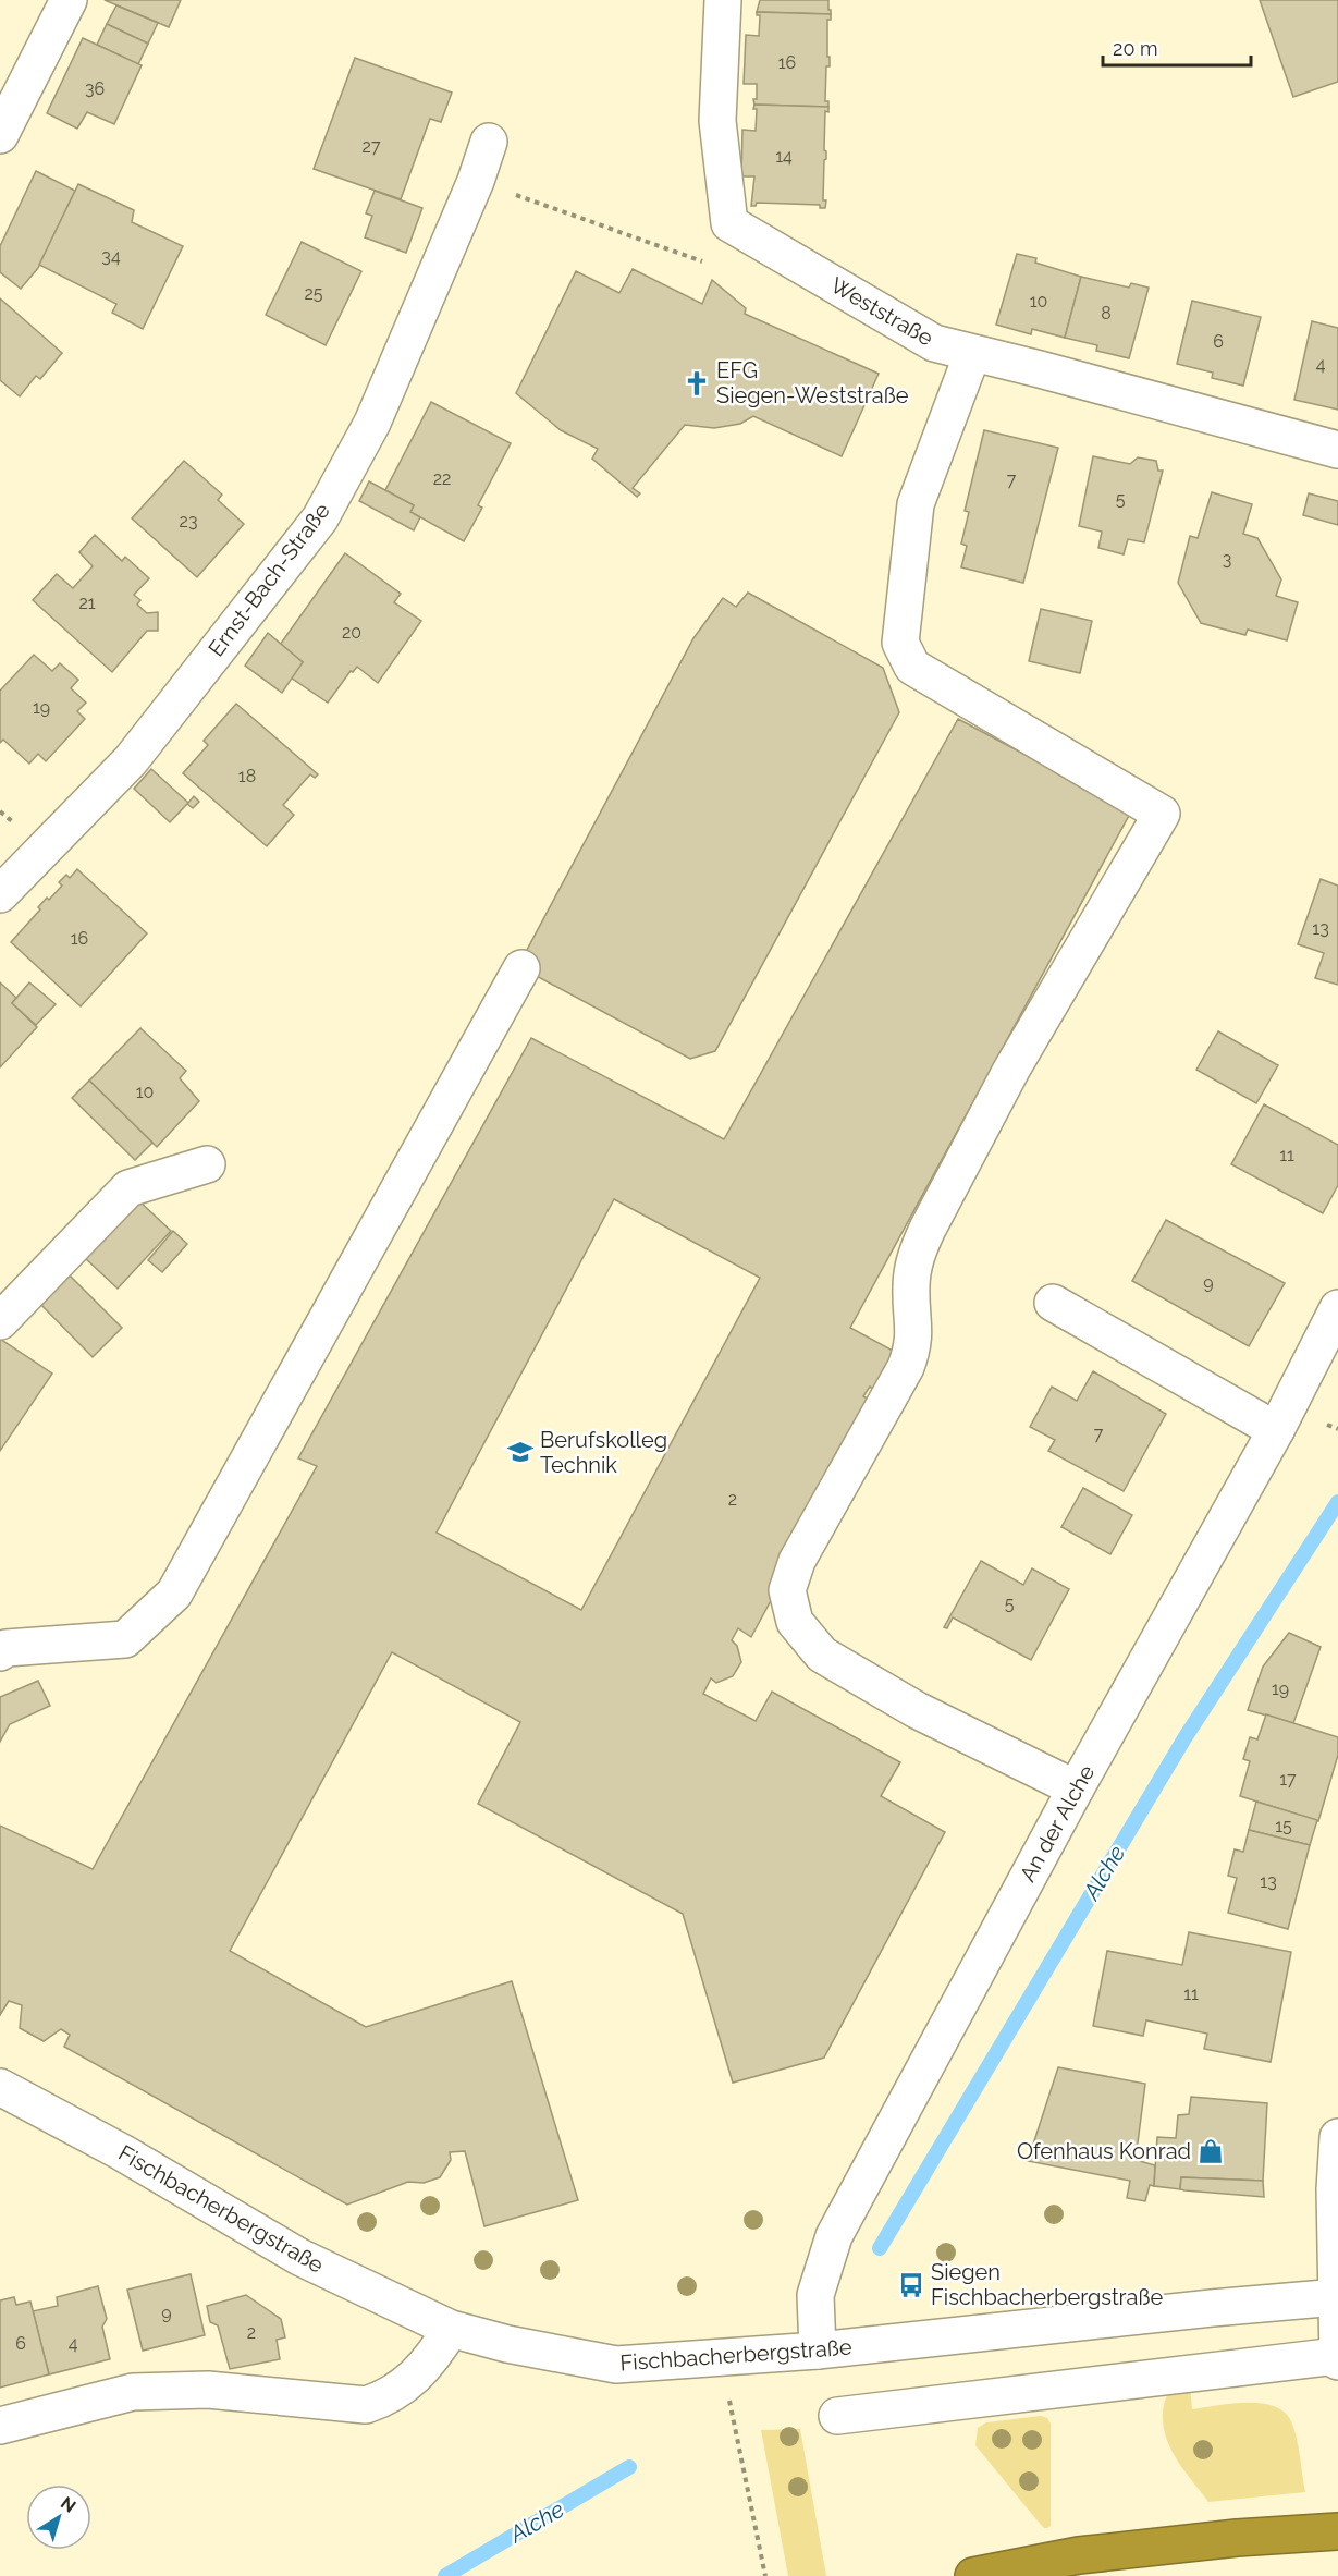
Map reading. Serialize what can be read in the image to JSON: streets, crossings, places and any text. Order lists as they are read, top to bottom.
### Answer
{
  "streets": {
    "street": [
      "Weststraße",
      "Ernst-Bach-Straße",
      "An der Alche",
      "Fischbacherbergstraße"
    ]
  },
  "crossings": [
    ["An der Alche", "Fischbacherbergstraße"]
  ],
  "water": ["Alche"],
  "places": {
    "church": ["EFG Siegen-Weststraße"],
    "school or university": ["Berufskolleg Technik"],
    "shop": ["Ofenhaus Konrad"],
    "bus stop": ["Siegen Fischbacherbergstraße"]
  },
  "house_numbers": [
    "16",
    "36",
    "27",
    "14",
    "34",
    "25",
    "10",
    "8",
    "6",
    "4",
    "22",
    "7",
    "5",
    "23",
    "3",
    "21",
    "20",
    "19",
    "18",
    "13",
    "16",
    "10",
    "11",
    "9",
    "7",
    "2",
    "5",
    "19",
    "17",
    "15",
    "13",
    "11",
    "9",
    "2",
    "6",
    "4"
  ],
  "scale_bar": "20 m",
  "north": "top right"
}
